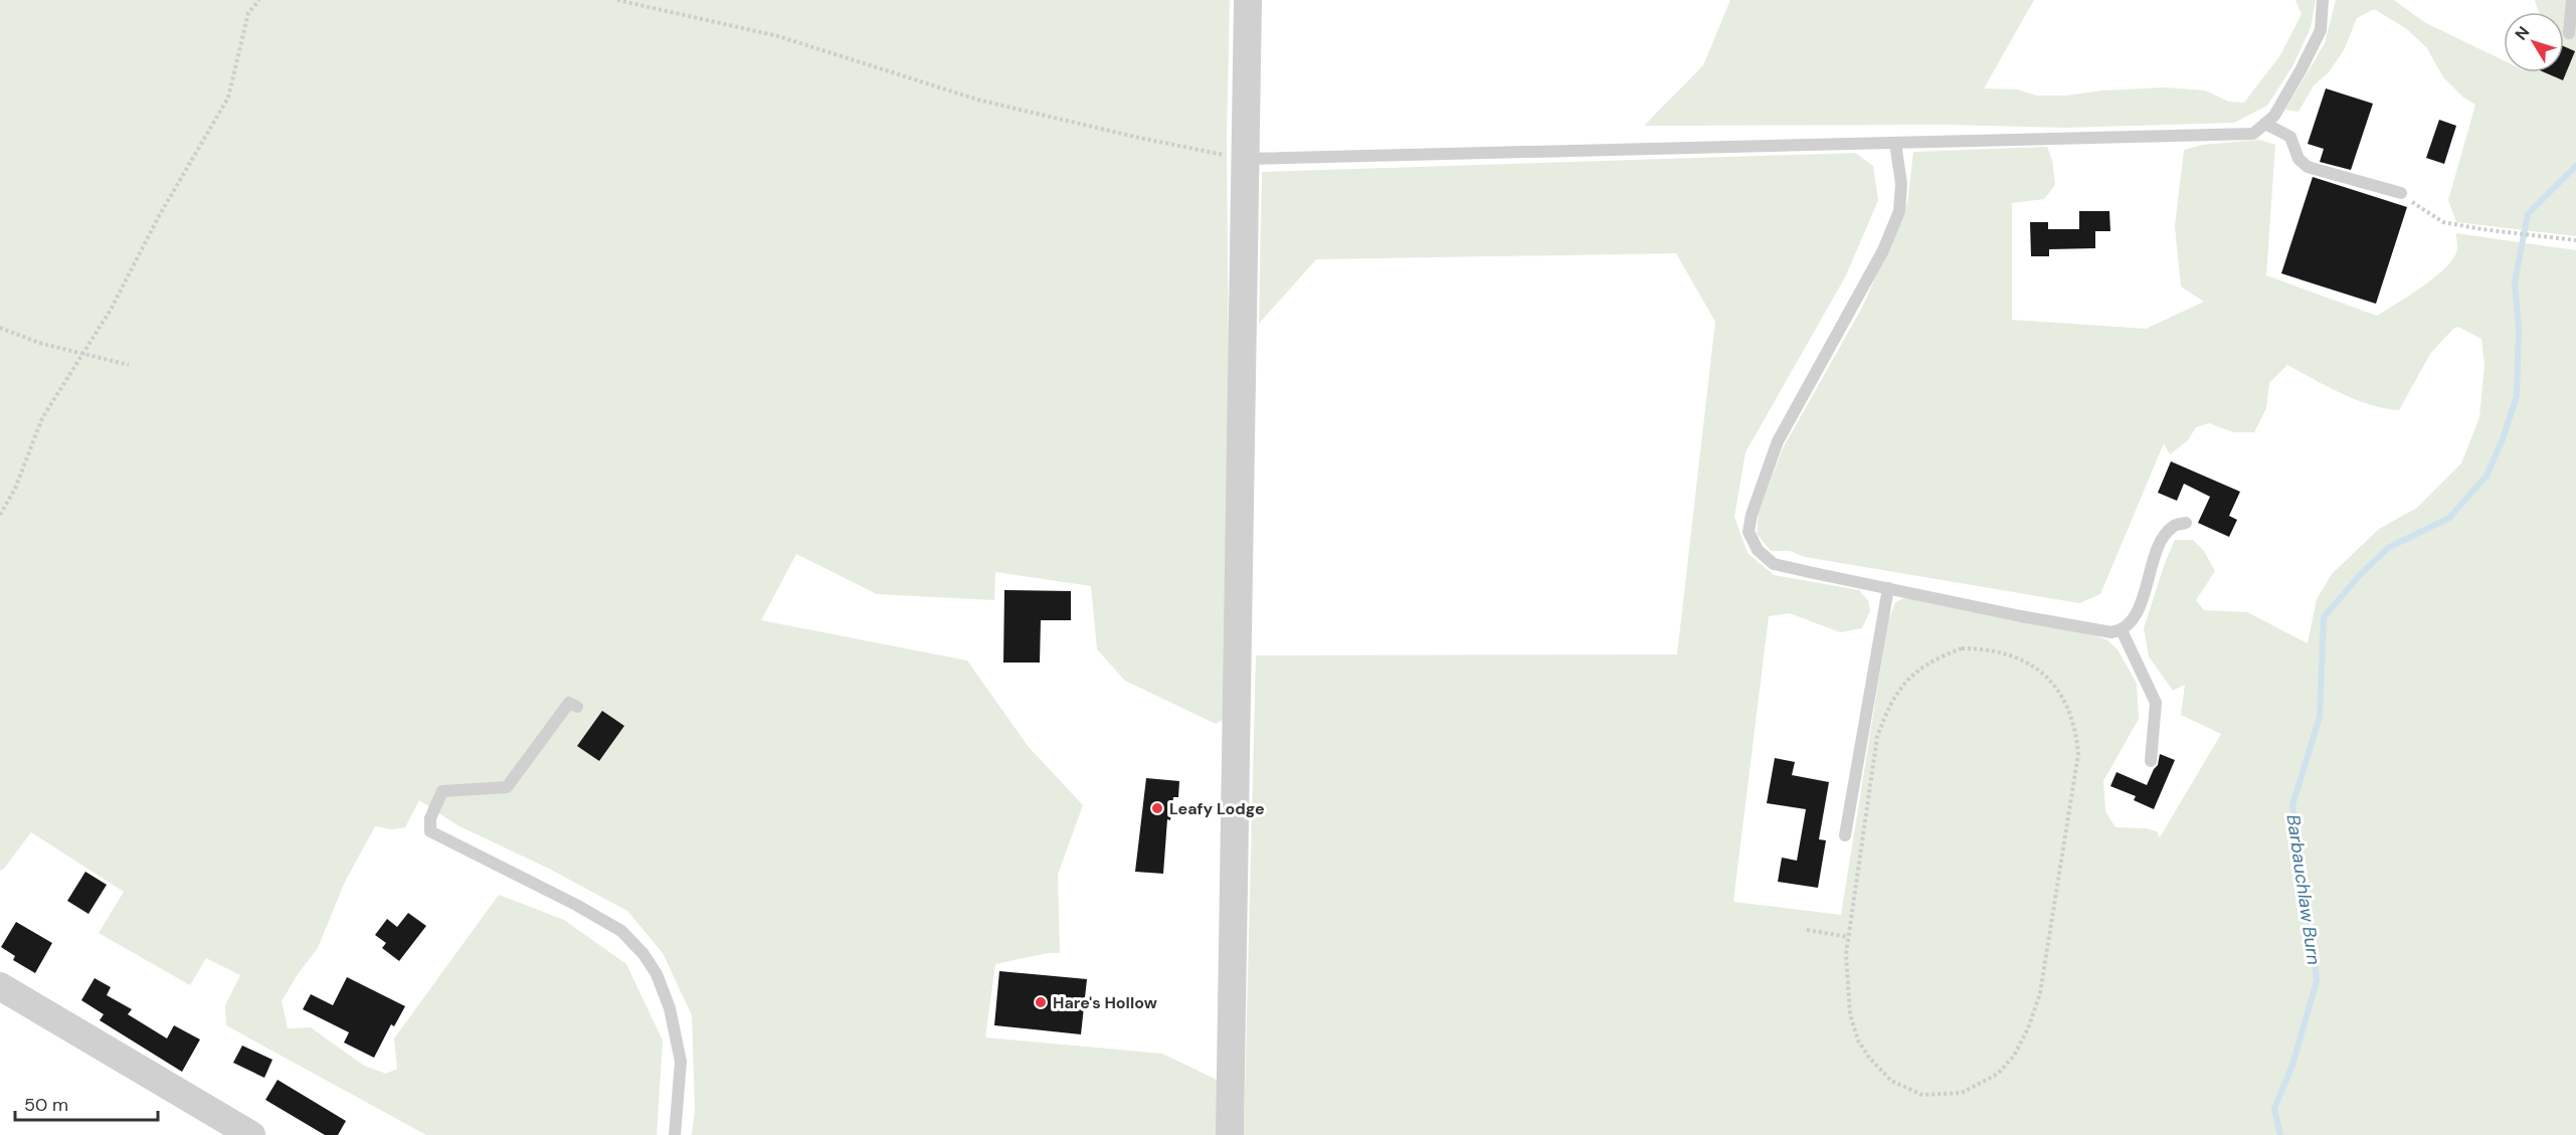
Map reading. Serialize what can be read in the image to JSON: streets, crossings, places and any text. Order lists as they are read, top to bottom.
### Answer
{
  "water": ["Barbauchlaw Burn"],
  "places": ["Leafy Lodge", "Hare's Hollow"],
  "scale_bar": "50 m",
  "north": "top left"
}
